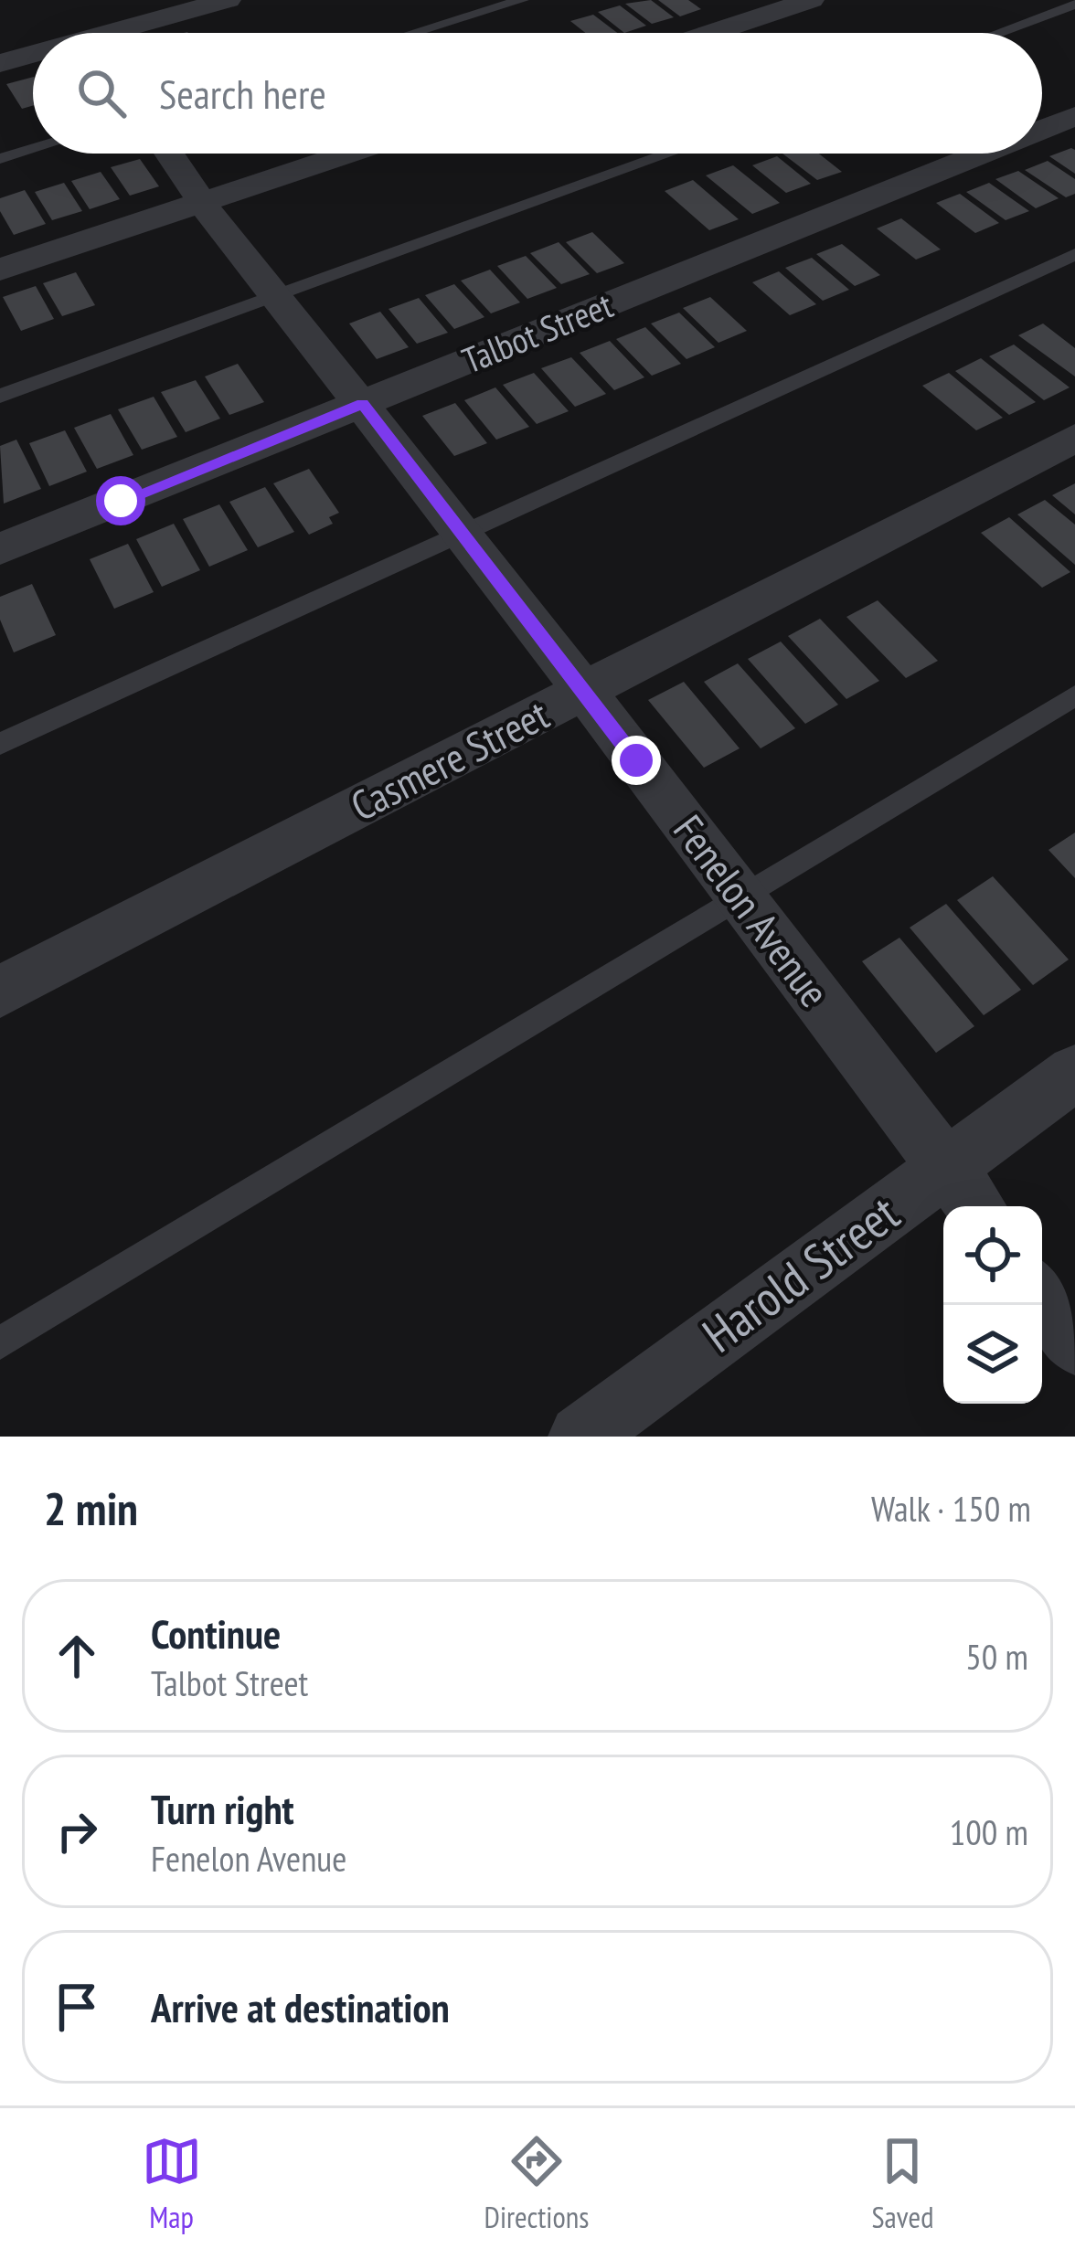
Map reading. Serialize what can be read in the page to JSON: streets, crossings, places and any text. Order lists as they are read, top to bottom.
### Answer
{
  "streets": {
    "street": [
      "Talbot Street",
      "Casmere Street",
      "Fenelon Avenue",
      "Harold Street"
    ]
  },
  "crossings": [
    ["Talbot Street", "Fenelon Avenue"],
    ["Casmere Street", "Fenelon Avenue"],
    ["Fenelon Avenue", "Harold Street"]
  ],
  "page": {
    "search": "Search here",
    "heading": ["2 min", "Walk · 150 m"],
    "list": [
      ["Continue", "Talbot Street", "50 m"],
      ["Turn right", "Fenelon Avenue", "100 m"],
      "Arrive at destination"
    ],
    "nav": ["Map", "Directions", "Saved"]
  }
}
